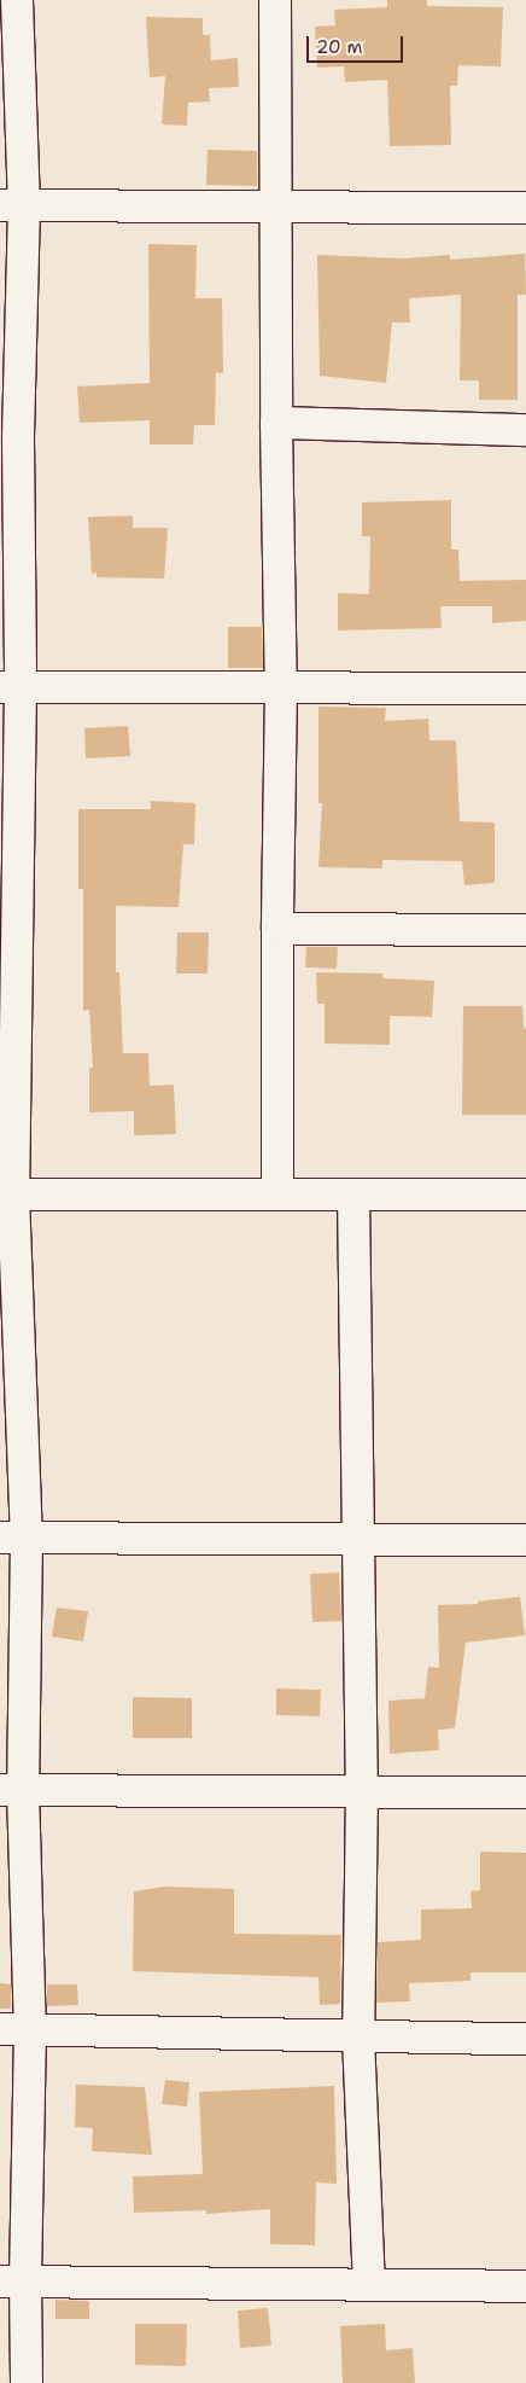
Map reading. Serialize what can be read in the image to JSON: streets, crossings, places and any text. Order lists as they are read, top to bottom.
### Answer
{
  "scale_bar": "20 m"
}
